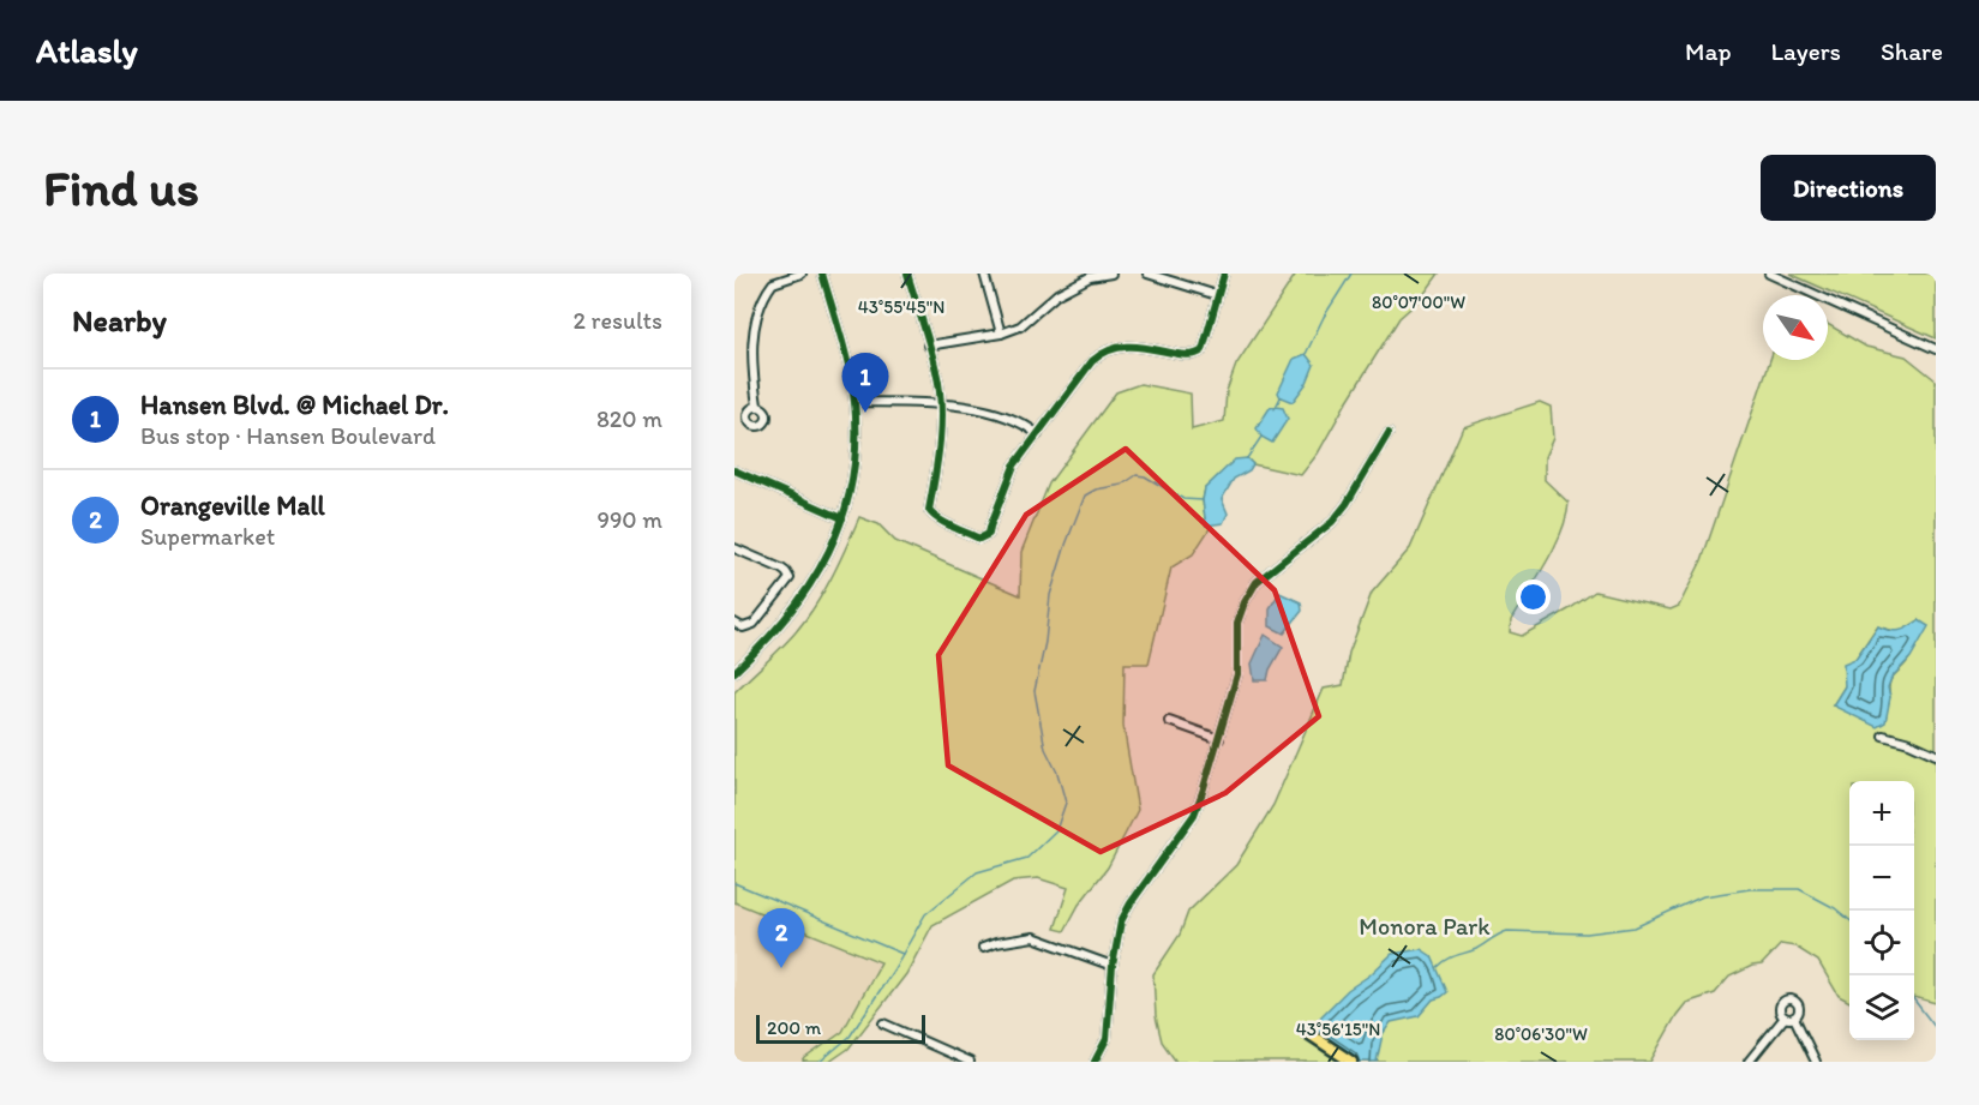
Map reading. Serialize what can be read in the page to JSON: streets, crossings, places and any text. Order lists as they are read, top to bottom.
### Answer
{
  "parks": ["Monora Park"],
  "scale_bar": "200 m",
  "north": "bottom right",
  "page": {
    "header": "Atlasly",
    "nav": ["Map", "Layers", "Share"],
    "buttons": "Directions",
    "title": "Find us",
    "heading": ["Nearby", "2 results"],
    "pins": ["1", "2"],
    "list": [
      {
        "mark": "1",
        "name": "Hansen Blvd. @ Michael Dr.",
        "note": "Bus stop · Hansen Boulevard",
        "value": "820 m"
      },
      {
        "mark": "2",
        "name": "Orangeville Mall",
        "note": "Supermarket",
        "value": "990 m"
      }
    ],
    "map_buttons": ["+", "−"],
    "scale": "200 m"
  },
  "coordinates": [
    "80°07'00\"W",
    "43°55'45\"N",
    "43°56'15\"N",
    "80°06'30\"W"
  ]
}
